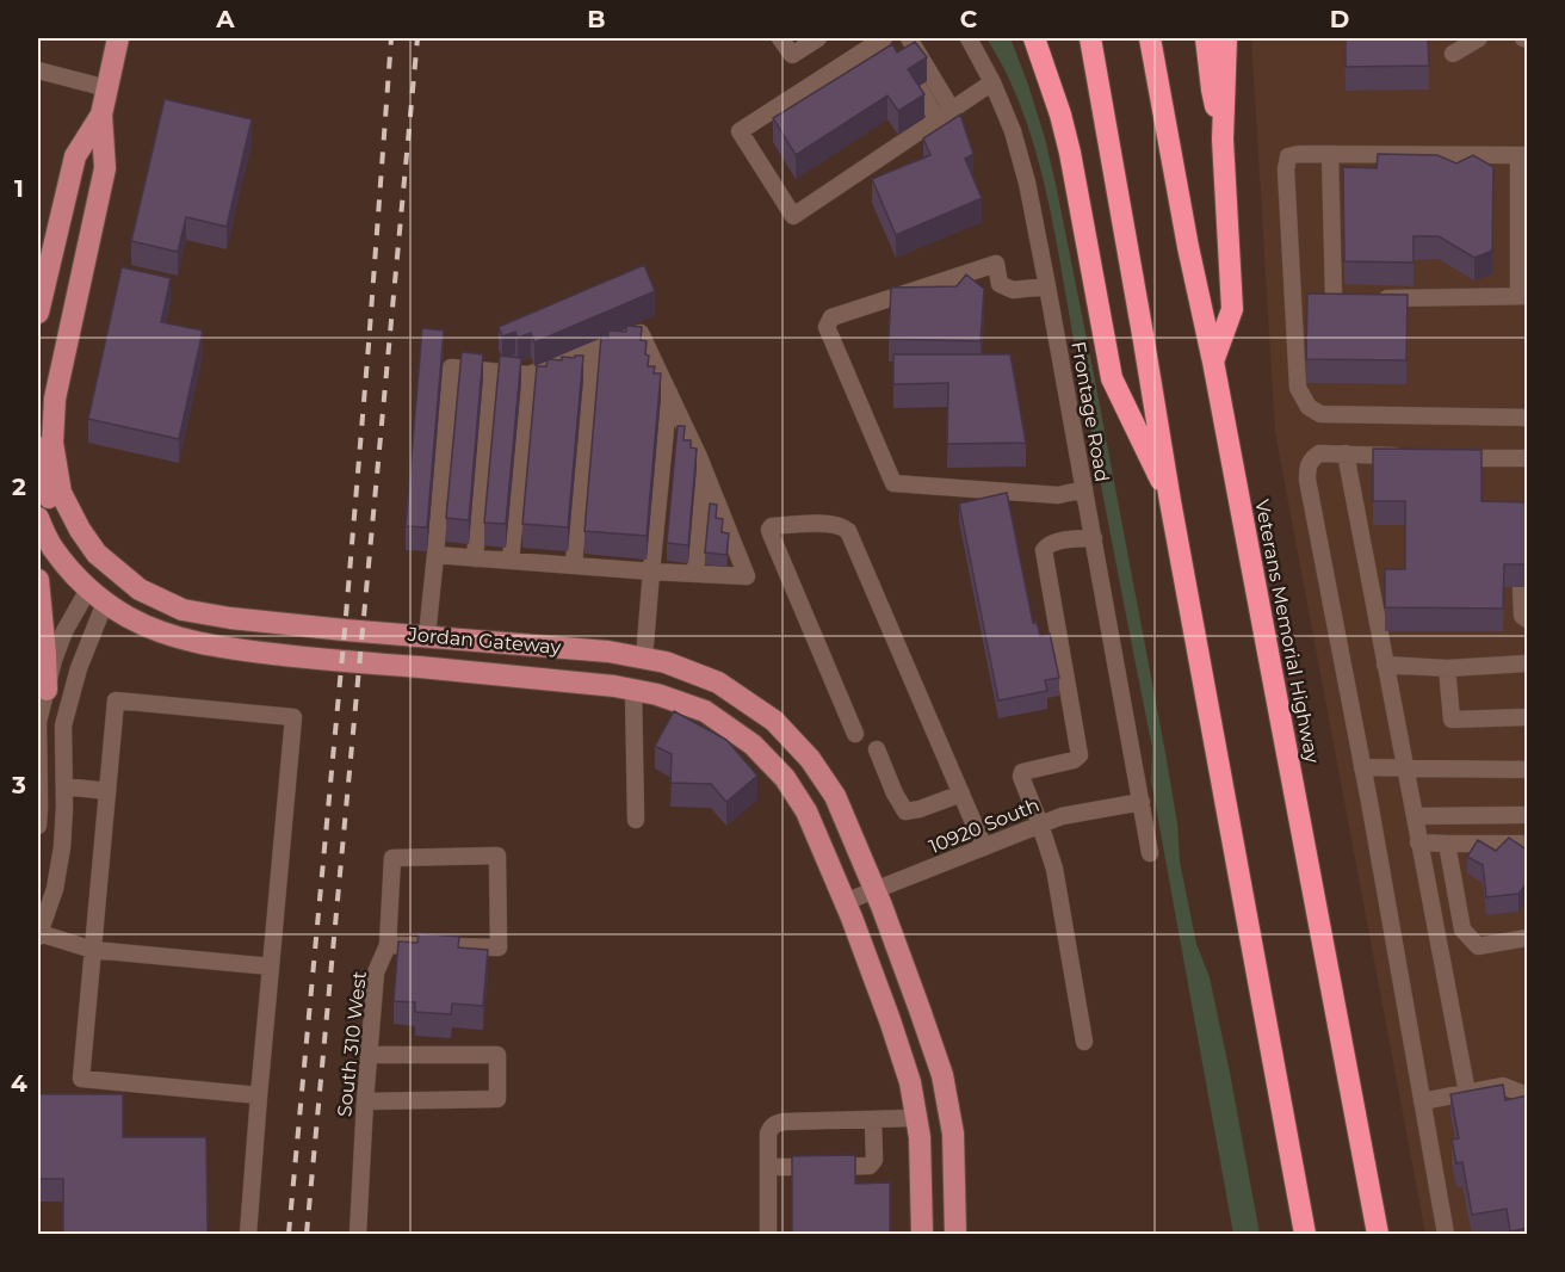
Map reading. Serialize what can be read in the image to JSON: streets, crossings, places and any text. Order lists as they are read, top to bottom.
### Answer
{
  "streets": {
    "highway": ["Veterans Memorial Highway"],
    "main road": ["Jordan Gateway"],
    "street": ["Frontage Road", "10920 South", "South 310 West"]
  },
  "crossings": [
    ["Frontage Road", "10920 South"],
    ["Jordan Gateway", "10920 South"]
  ],
  "grid": {
    "columns": [
      "A",
      "B",
      "C",
      "D"
    ],
    "rows": [
      "1",
      "2",
      "3",
      "4"
    ]
  }
}
